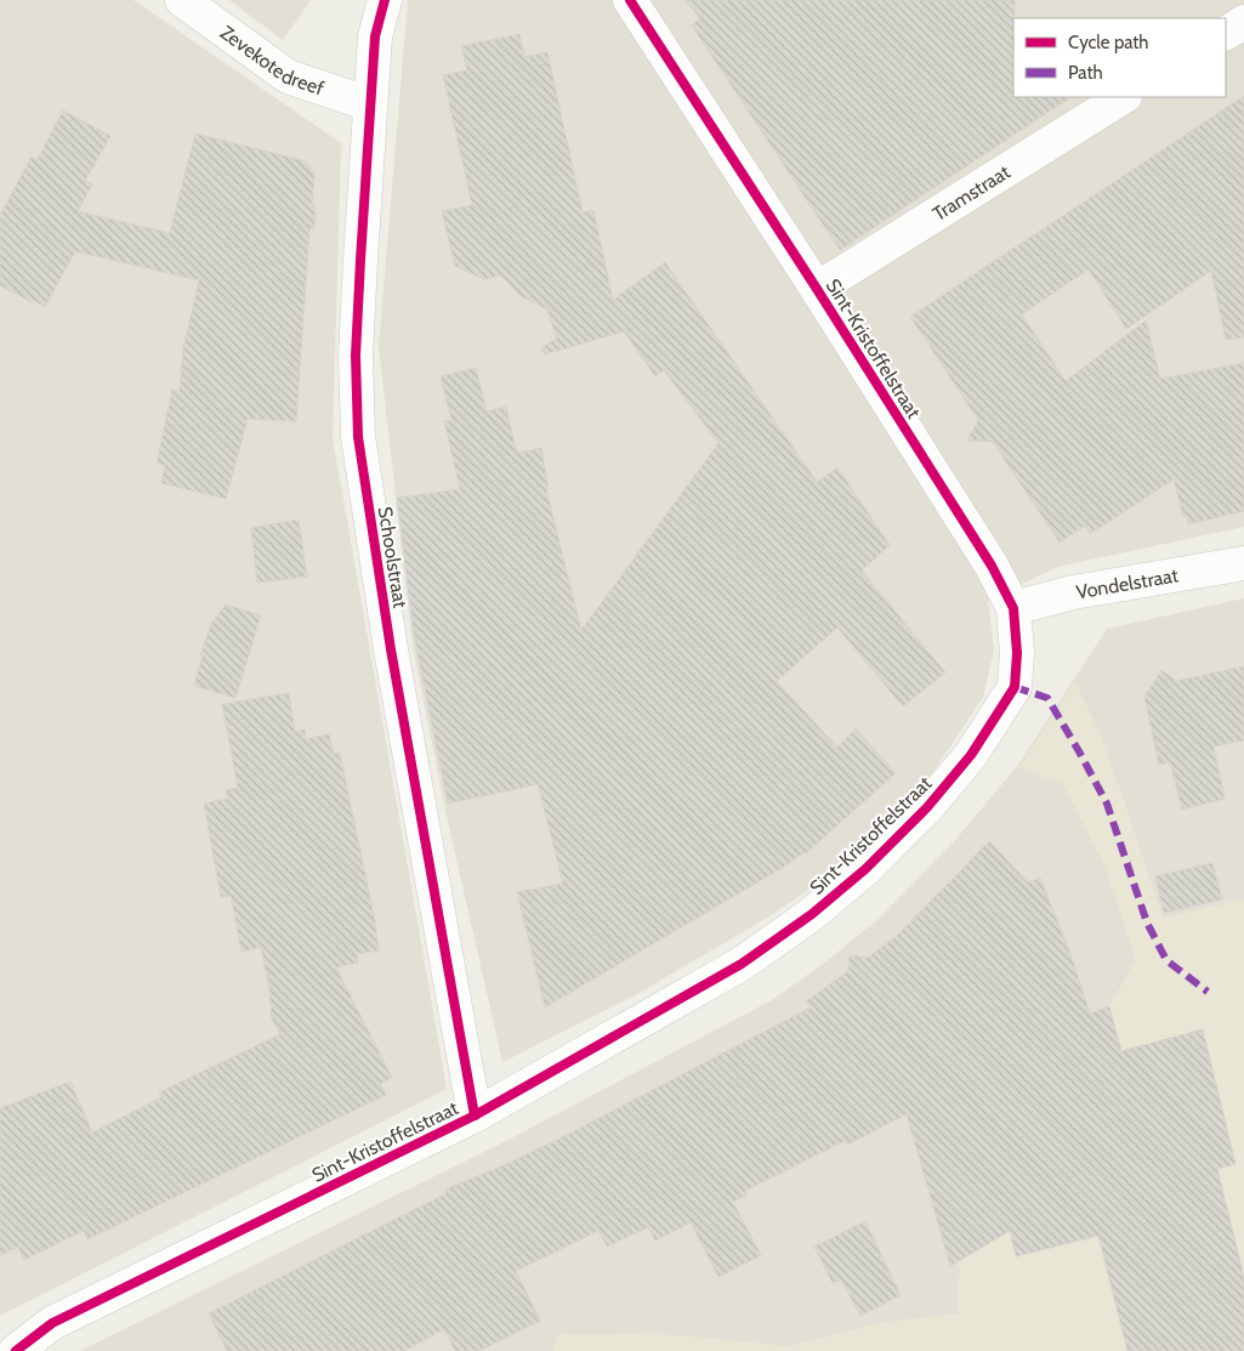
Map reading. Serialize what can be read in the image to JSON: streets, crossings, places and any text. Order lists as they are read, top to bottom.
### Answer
{
  "streets": {
    "street": [
      "Zevekotedreef",
      "Tramstraat",
      "Sint-Kristoffelstraat",
      "Schoolstraat",
      "Vondelstraat"
    ]
  },
  "crossings": [
    ["Zevekotedreef", "Schoolstraat"],
    ["Tramstraat", "Sint-Kristoffelstraat"],
    ["Sint-Kristoffelstraat", "Schoolstraat"],
    ["Sint-Kristoffelstraat", "Vondelstraat"]
  ],
  "legend": ["Cycle path", "Path"]
}
